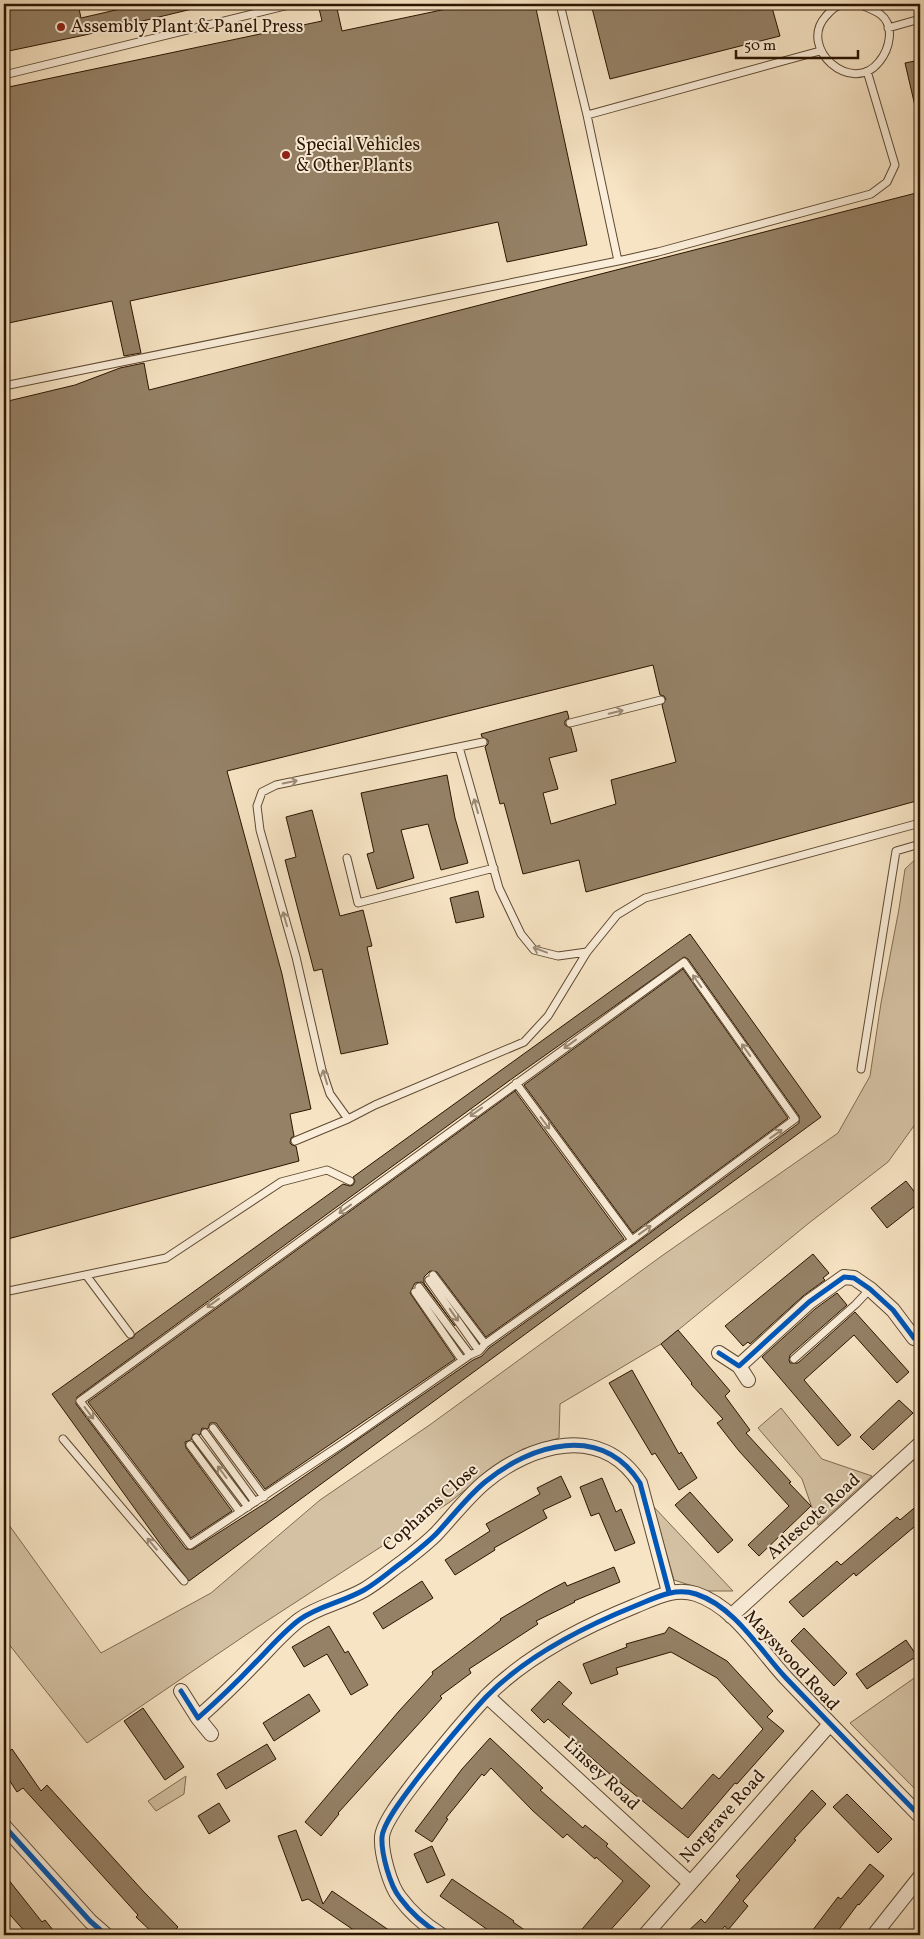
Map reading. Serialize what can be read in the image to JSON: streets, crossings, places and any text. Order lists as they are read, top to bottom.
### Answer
{
  "streets": {
    "street": [
      "Cophams Close",
      "Arlescote Road",
      "Mayswood Road",
      "Linsey Road",
      "Norgrave Road"
    ]
  },
  "crossings": [
    ["Cophams Close", "Mayswood Road"],
    ["Arlescote Road", "Mayswood Road"],
    ["Mayswood Road", "Linsey Road"],
    ["Mayswood Road", "Norgrave Road"],
    ["Linsey Road", "Norgrave Road"]
  ],
  "places": ["Assembly Plant & Panel Press", "Special Vehicles & Other Plants"],
  "scale_bar": "50 m"
}
